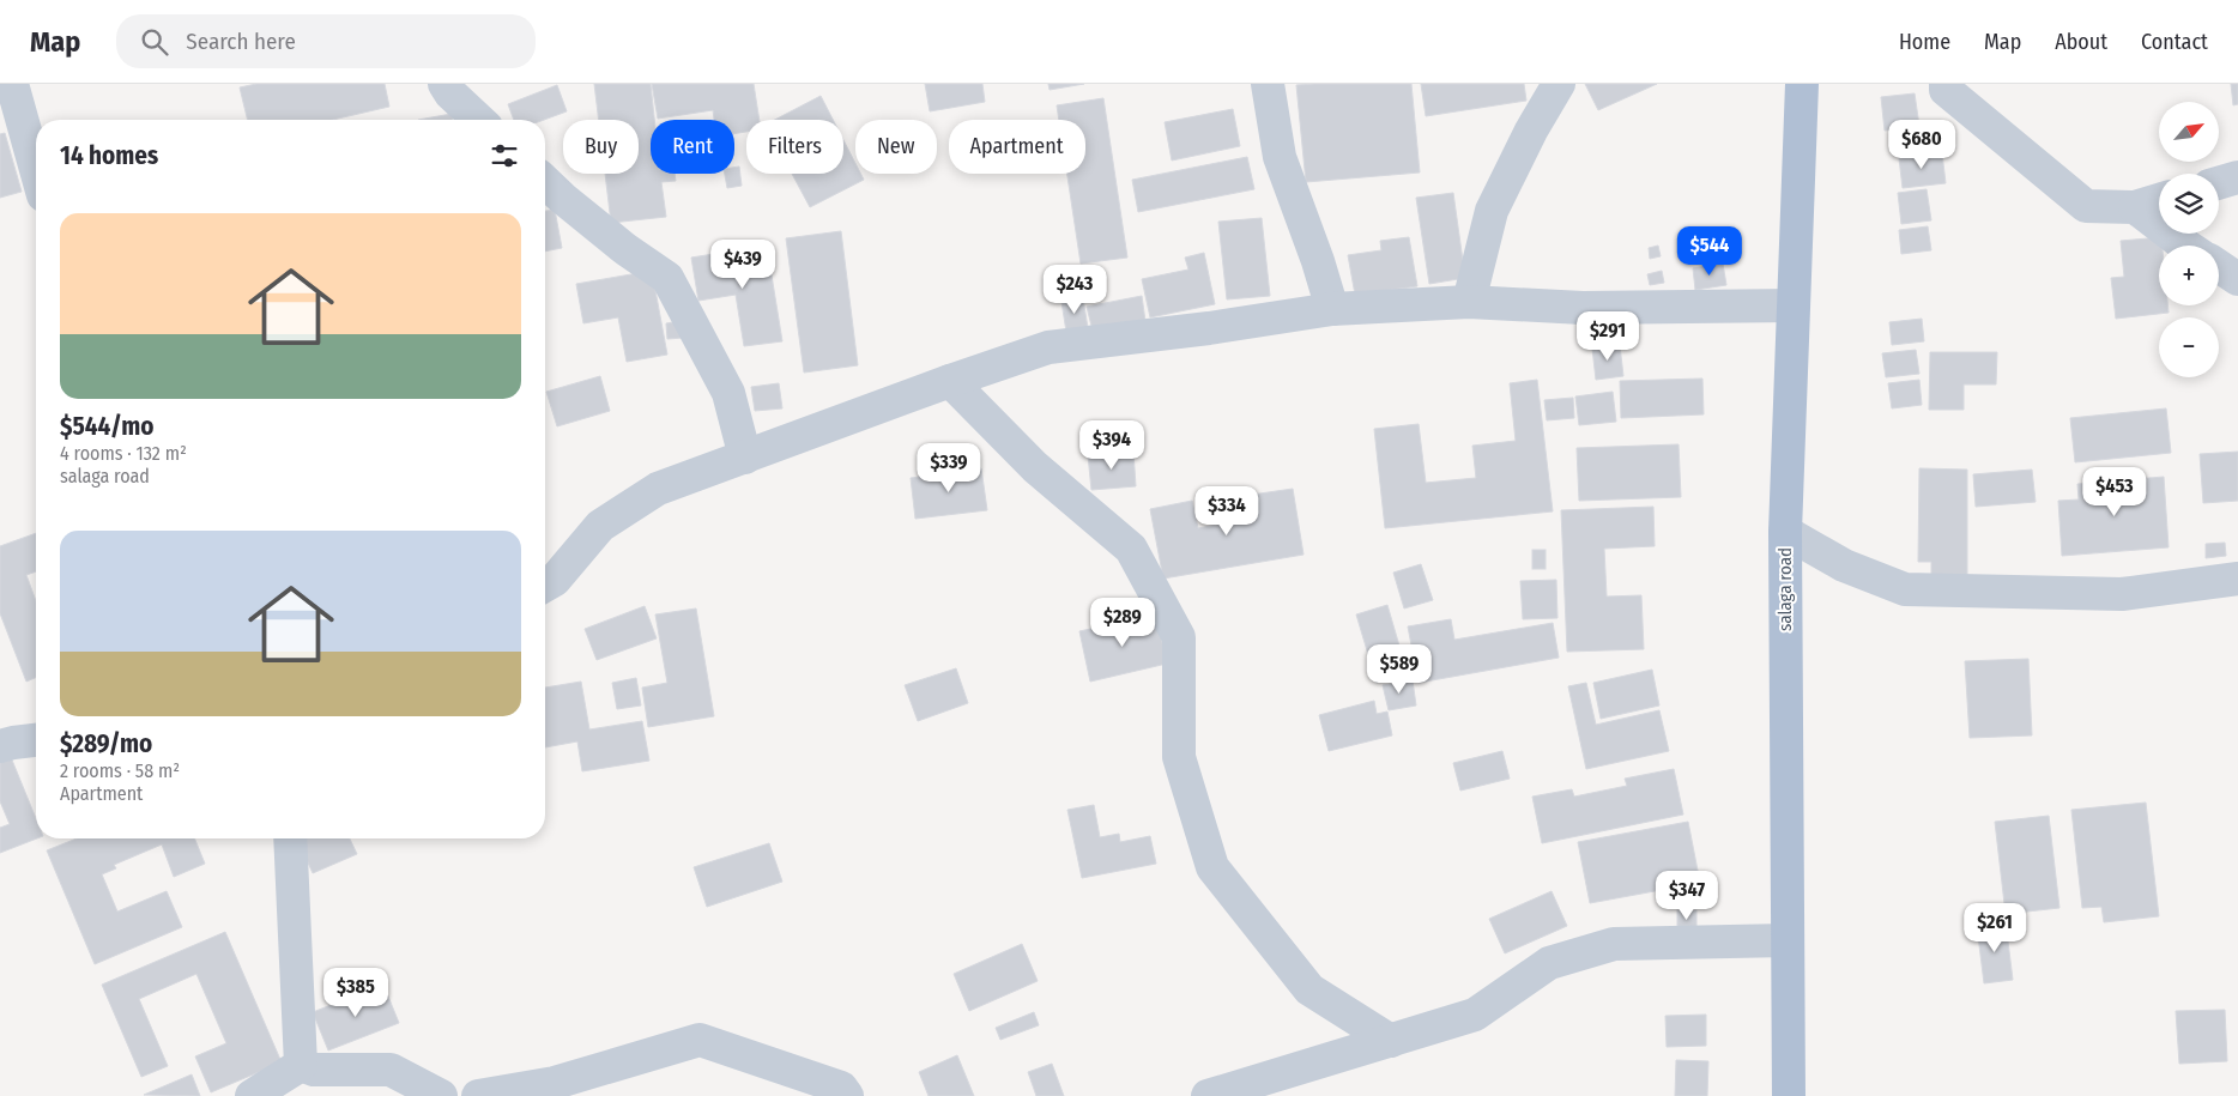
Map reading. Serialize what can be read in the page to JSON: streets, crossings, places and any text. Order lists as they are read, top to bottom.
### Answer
{
  "streets": {
    "main road": ["salaga road"]
  },
  "north": "top right",
  "page": {
    "header": "Map",
    "search": "Search here",
    "nav": [
      "Home",
      "Map",
      "About",
      "Contact"
    ],
    "map_buttons": ["+", "−"],
    "price": [
      "$680",
      "$544",
      "$439",
      "$243",
      "$291",
      "$394",
      "$339",
      "$453",
      "$334",
      "$289",
      "$589",
      "$347",
      "$261",
      "$385"
    ],
    "chip": [
      "Buy",
      "Rent",
      "Filters",
      "New",
      "Apartment"
    ],
    "heading": "14 homes",
    "list": [
      {
        "name": "$544/mo",
        "note": "4 rooms · 132 m² · salaga road"
      },
      {
        "name": "$289/mo",
        "note": "2 rooms · 58 m² · Apartment"
      }
    ]
  }
}
